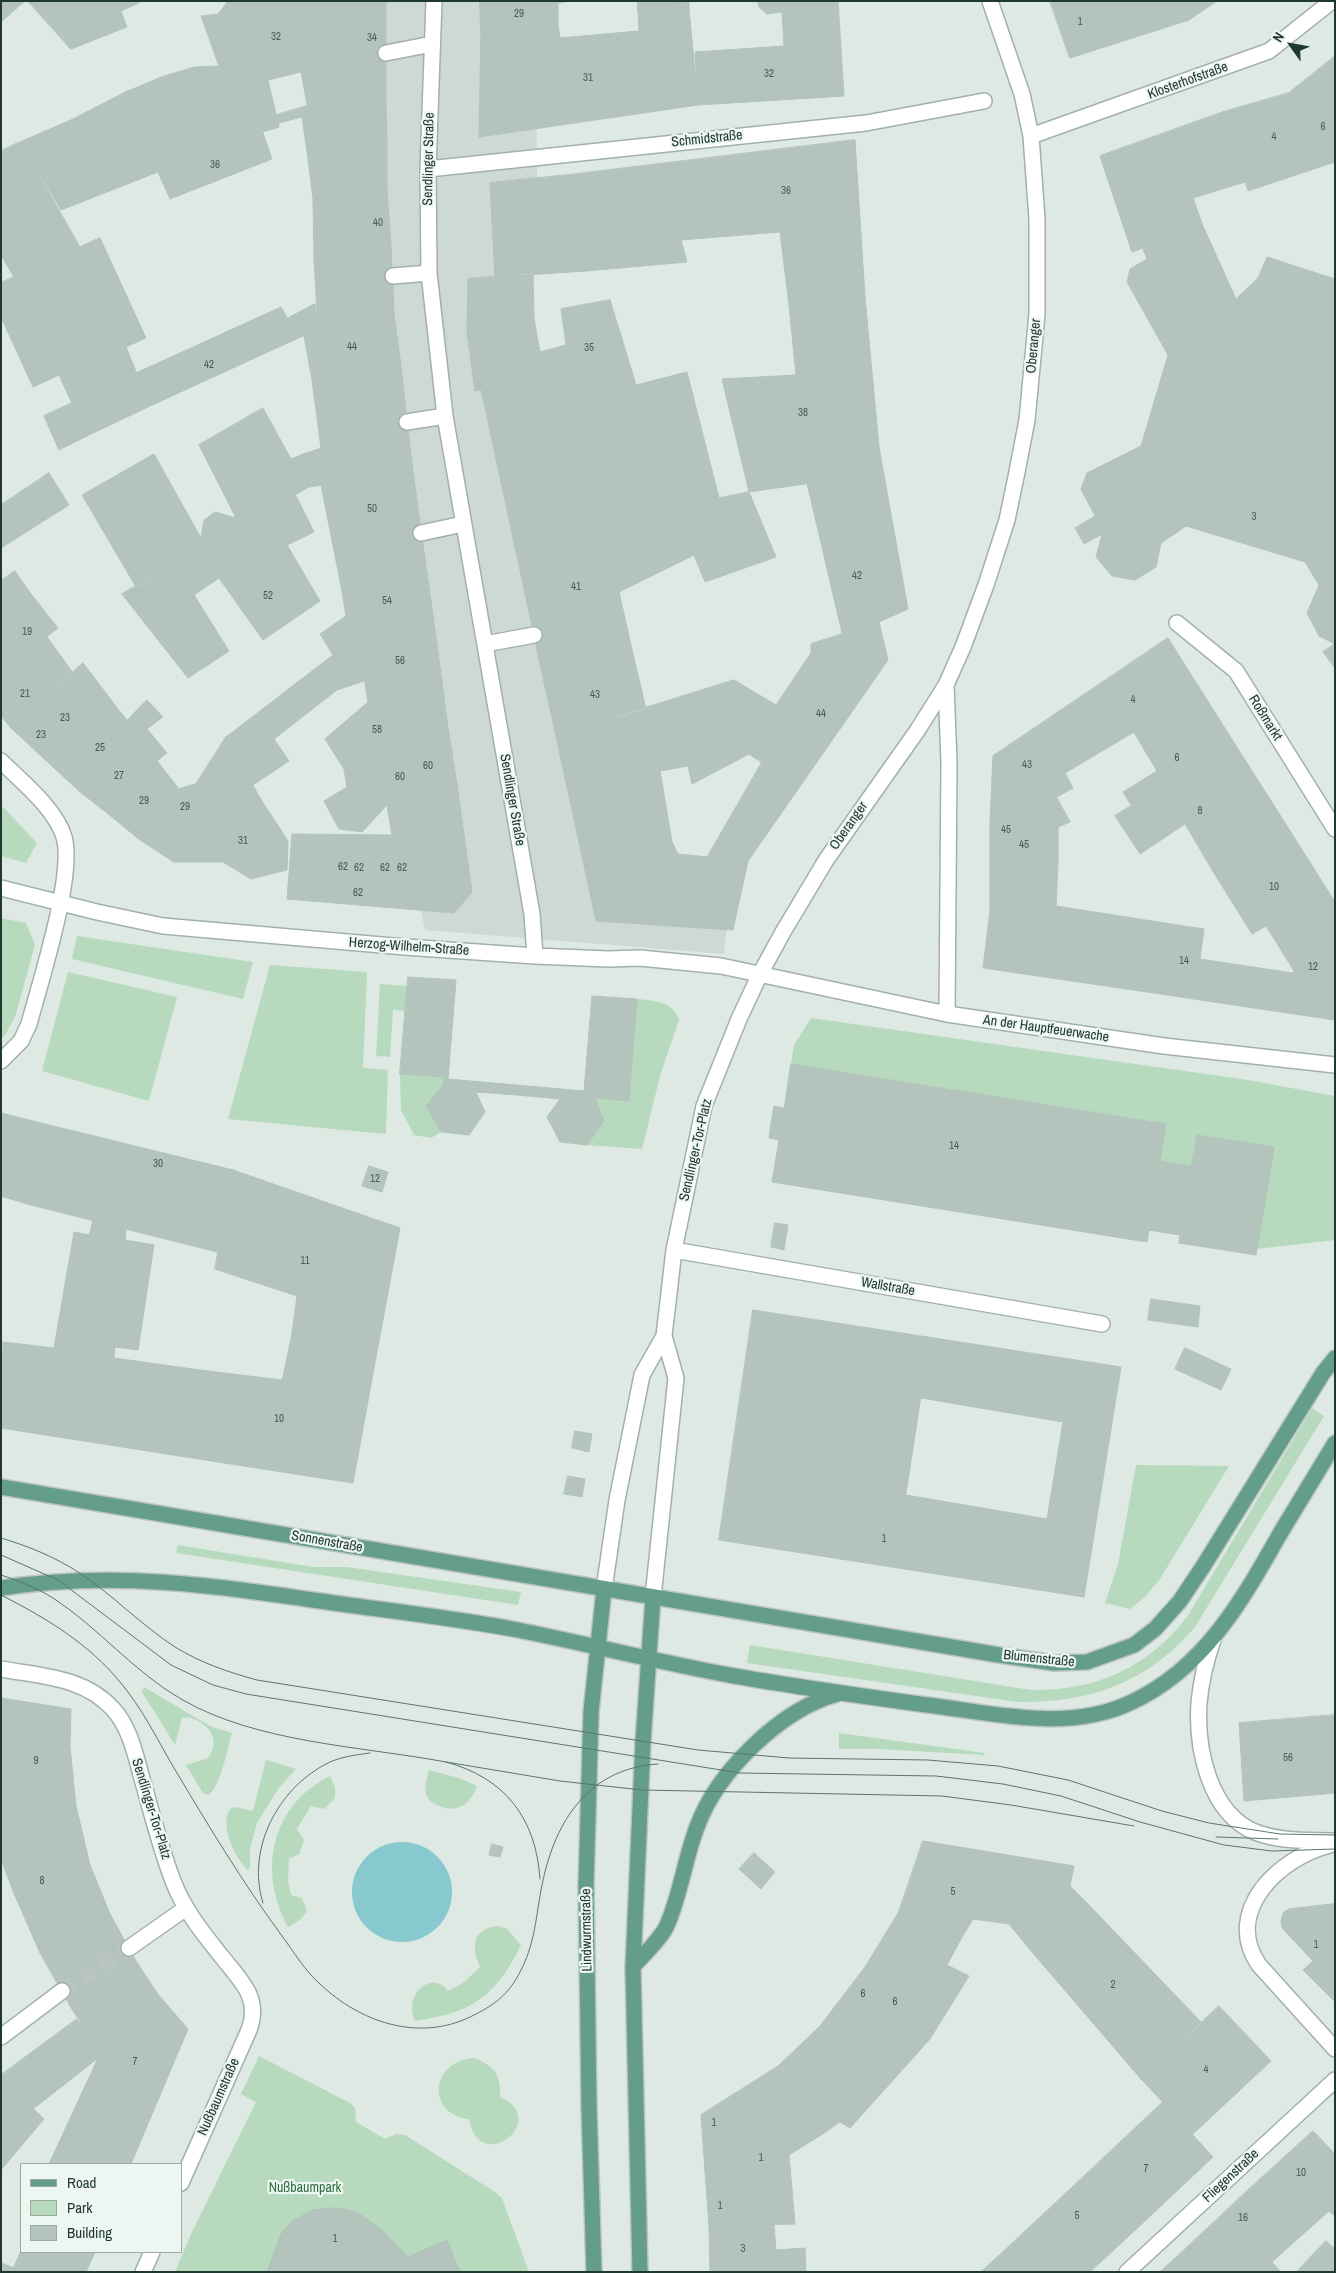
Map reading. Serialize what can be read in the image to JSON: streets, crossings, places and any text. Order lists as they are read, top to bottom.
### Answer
{
  "streets": {
    "main road": ["Sonnenstraße", "Blumenstraße", "Lindwurmstraße"],
    "street": [
      "Klosterhofstraße",
      "Schmidstraße",
      "Sendlinger Straße",
      "Oberanger",
      "Roßmarkt",
      "Herzog-Wilhelm-Straße",
      "An der Hauptfeuerwache",
      "Sendlinger-Tor-Platz",
      "Wallstraße",
      "Nußbaumstraße",
      "Fliegenstraße"
    ]
  },
  "crossings": [
    ["Klosterhofstraße", "Oberanger"],
    ["Schmidstraße", "Sendlinger Straße"],
    ["Sendlinger Straße", "Herzog-Wilhelm-Straße"],
    ["Oberanger", "Herzog-Wilhelm-Straße"],
    ["Oberanger", "An der Hauptfeuerwache"],
    ["Oberanger", "Sendlinger-Tor-Platz"],
    ["Herzog-Wilhelm-Straße", "An der Hauptfeuerwache"],
    ["Herzog-Wilhelm-Straße", "Sendlinger-Tor-Platz"],
    ["An der Hauptfeuerwache", "Sendlinger-Tor-Platz"],
    ["Sendlinger-Tor-Platz", "Wallstraße"],
    ["Sendlinger-Tor-Platz", "Sonnenstraße"],
    ["Sendlinger-Tor-Platz", "Blumenstraße"],
    ["Sendlinger-Tor-Platz", "Lindwurmstraße"],
    ["Sendlinger-Tor-Platz", "Nußbaumstraße"],
    ["Sonnenstraße", "Blumenstraße"],
    ["Sonnenstraße", "Lindwurmstraße"]
  ],
  "parks": ["Nußbaumpark"],
  "house_numbers": [
    "29",
    "1",
    "32",
    "34",
    "32",
    "31",
    "6",
    "4",
    "36",
    "36",
    "40",
    "44",
    "35",
    "42",
    "38",
    "50",
    "3",
    "42",
    "41",
    "52",
    "54",
    "19",
    "56",
    "21",
    "43",
    "4",
    "44",
    "23",
    "58",
    "23",
    "25",
    "6",
    "43",
    "60",
    "27",
    "60",
    "29",
    "29",
    "8",
    "45",
    "31",
    "45",
    "62",
    "62",
    "62",
    "62",
    "10",
    "62",
    "14",
    "12",
    "14",
    "30",
    "12",
    "11",
    "10",
    "1",
    "56",
    "9",
    "8",
    "5",
    "1",
    "2",
    "6",
    "6",
    "7",
    "4",
    "1",
    "1",
    "7",
    "10",
    "1",
    "5",
    "16",
    "1",
    "3"
  ],
  "legend": ["Road", "Park", "Building"],
  "north": "top left"
}
